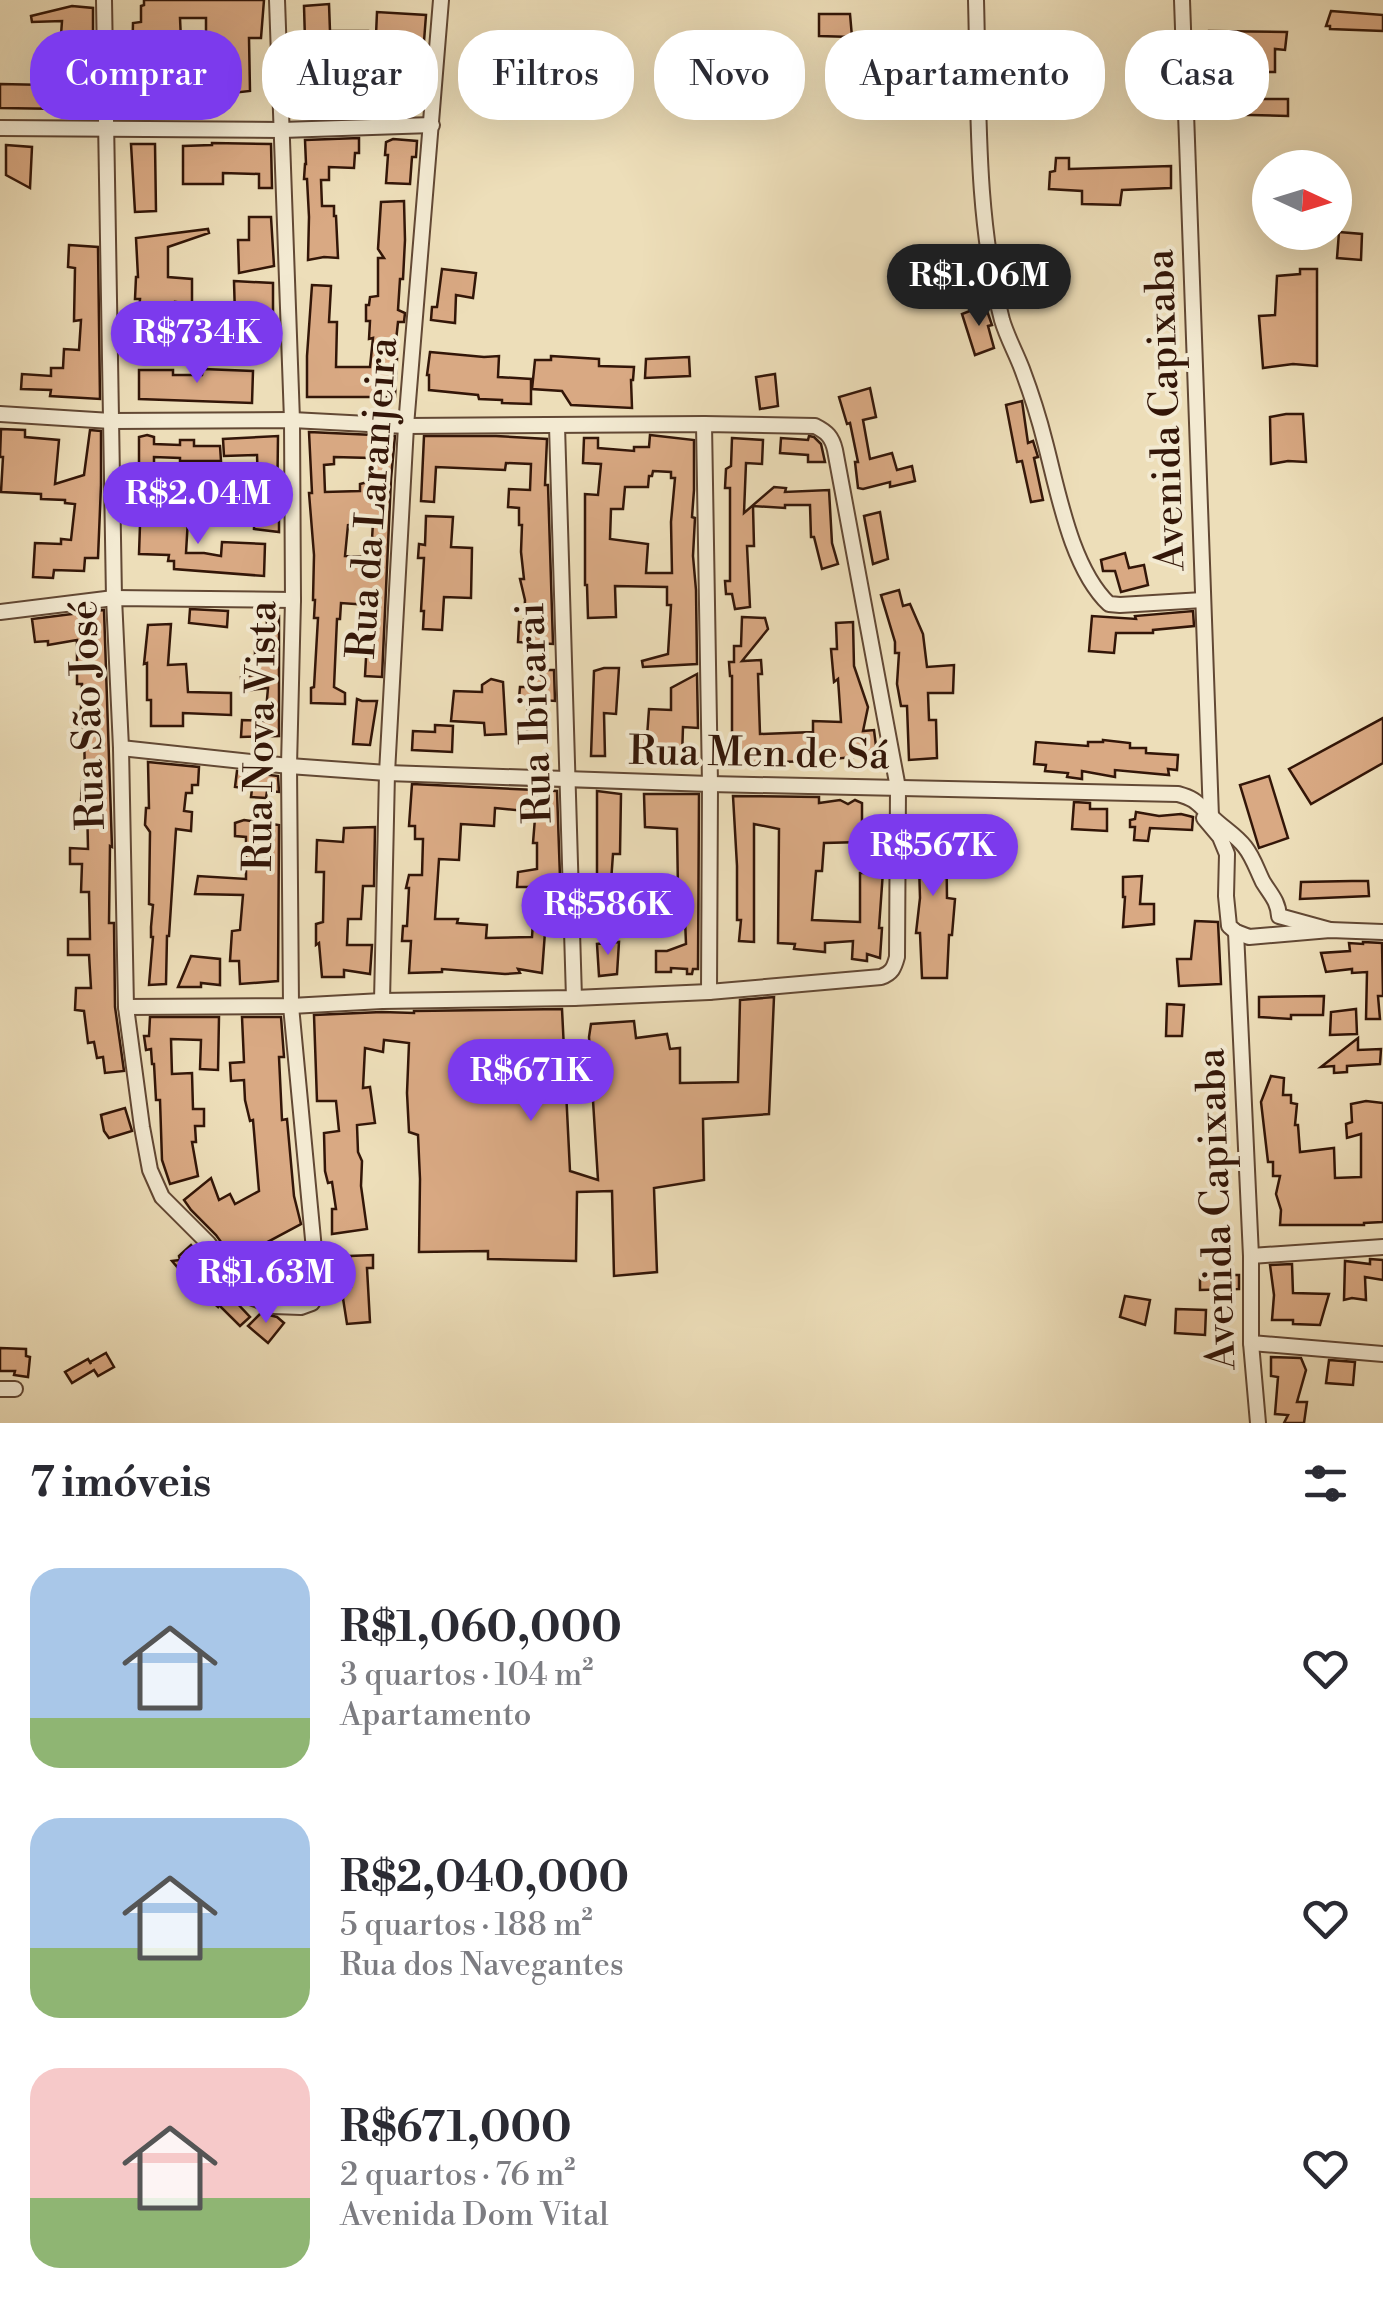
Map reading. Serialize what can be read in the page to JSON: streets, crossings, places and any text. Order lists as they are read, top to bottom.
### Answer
{
  "streets": {
    "street": [
      "Avenida Capixaba",
      "Rua da Laranjeira",
      "Rua Ibicarai",
      "Rua São José",
      "Rua Nova Vista",
      "Rua Men de Sá"
    ]
  },
  "crossings": [
    ["Avenida Capixaba", "Rua Men de Sá"],
    ["Rua da Laranjeira", "Rua Men de Sá"],
    ["Rua Ibicarai", "Rua Men de Sá"],
    ["Rua São José", "Rua Nova Vista"],
    ["Rua São José", "Rua Men de Sá"],
    ["Rua Nova Vista", "Rua Men de Sá"]
  ],
  "north": "right",
  "page": {
    "chip": [
      "Comprar",
      "Alugar",
      "Filtros",
      "Novo",
      "Apartamento",
      "Casa"
    ],
    "price": [
      "R$1.06M",
      "R$734K",
      "R$2.04M",
      "R$567K",
      "R$586K",
      "R$671K",
      "R$1.63M"
    ],
    "heading": "7 imóveis",
    "list": [
      {
        "name": "R$1,060,000",
        "note": "3 quartos · 104 m² · Apartamento"
      },
      {
        "name": "R$2,040,000",
        "note": "5 quartos · 188 m² · Rua dos Navegantes"
      },
      {
        "name": "R$671,000",
        "note": "2 quartos · 76 m² · Avenida Dom Vital"
      }
    ]
  }
}
